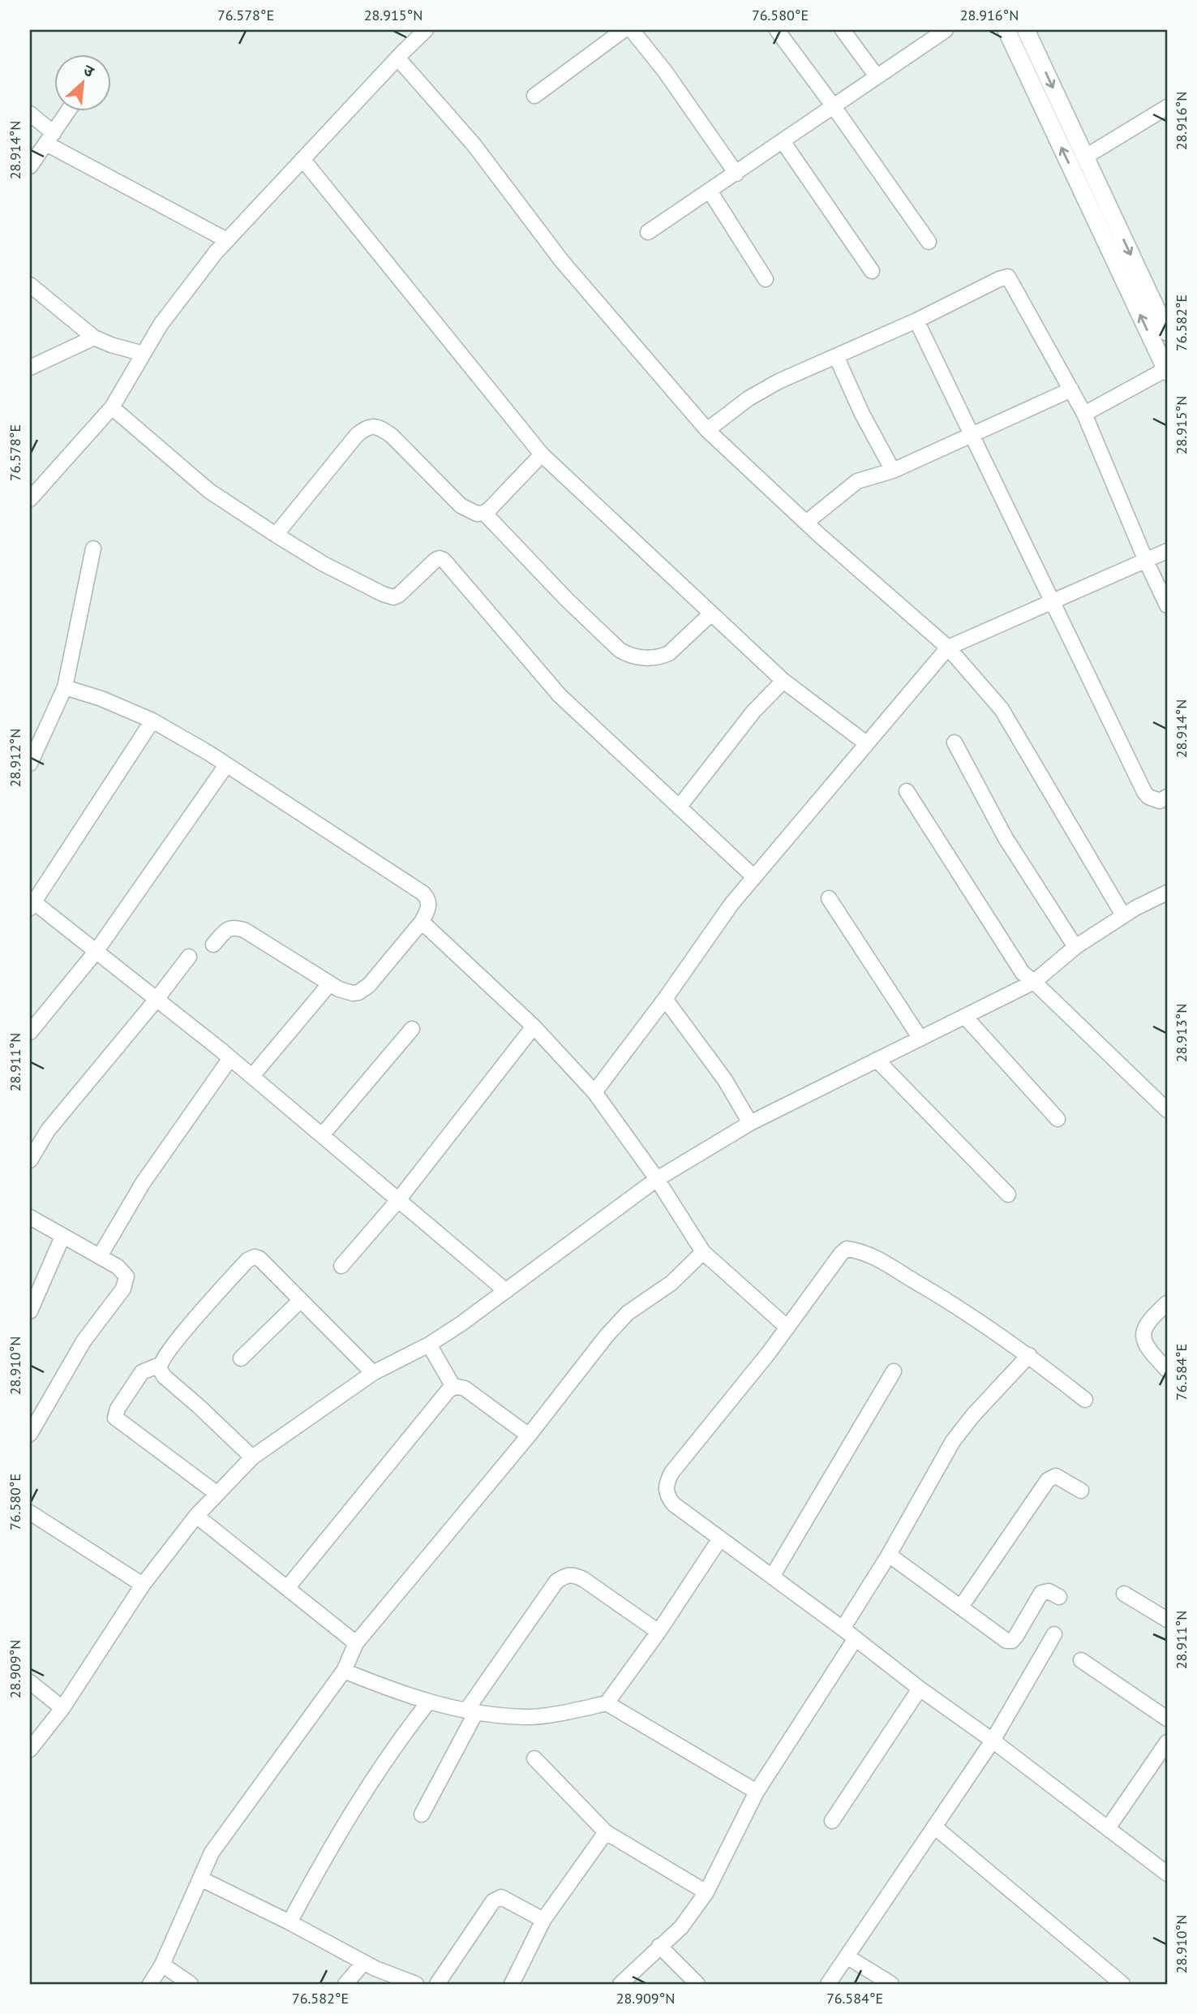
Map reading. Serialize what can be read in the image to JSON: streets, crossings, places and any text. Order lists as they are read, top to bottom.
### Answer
{
  "north": "top right",
  "coordinates": [
    "76.578°E",
    "28.915°N",
    "76.580°E",
    "28.916°N",
    "28.914°N",
    "76.582°E",
    "28.912°N",
    "28.913°N",
    "28.911°N",
    "28.910°N",
    "76.584°E",
    "28.909°N"
  ]
}
